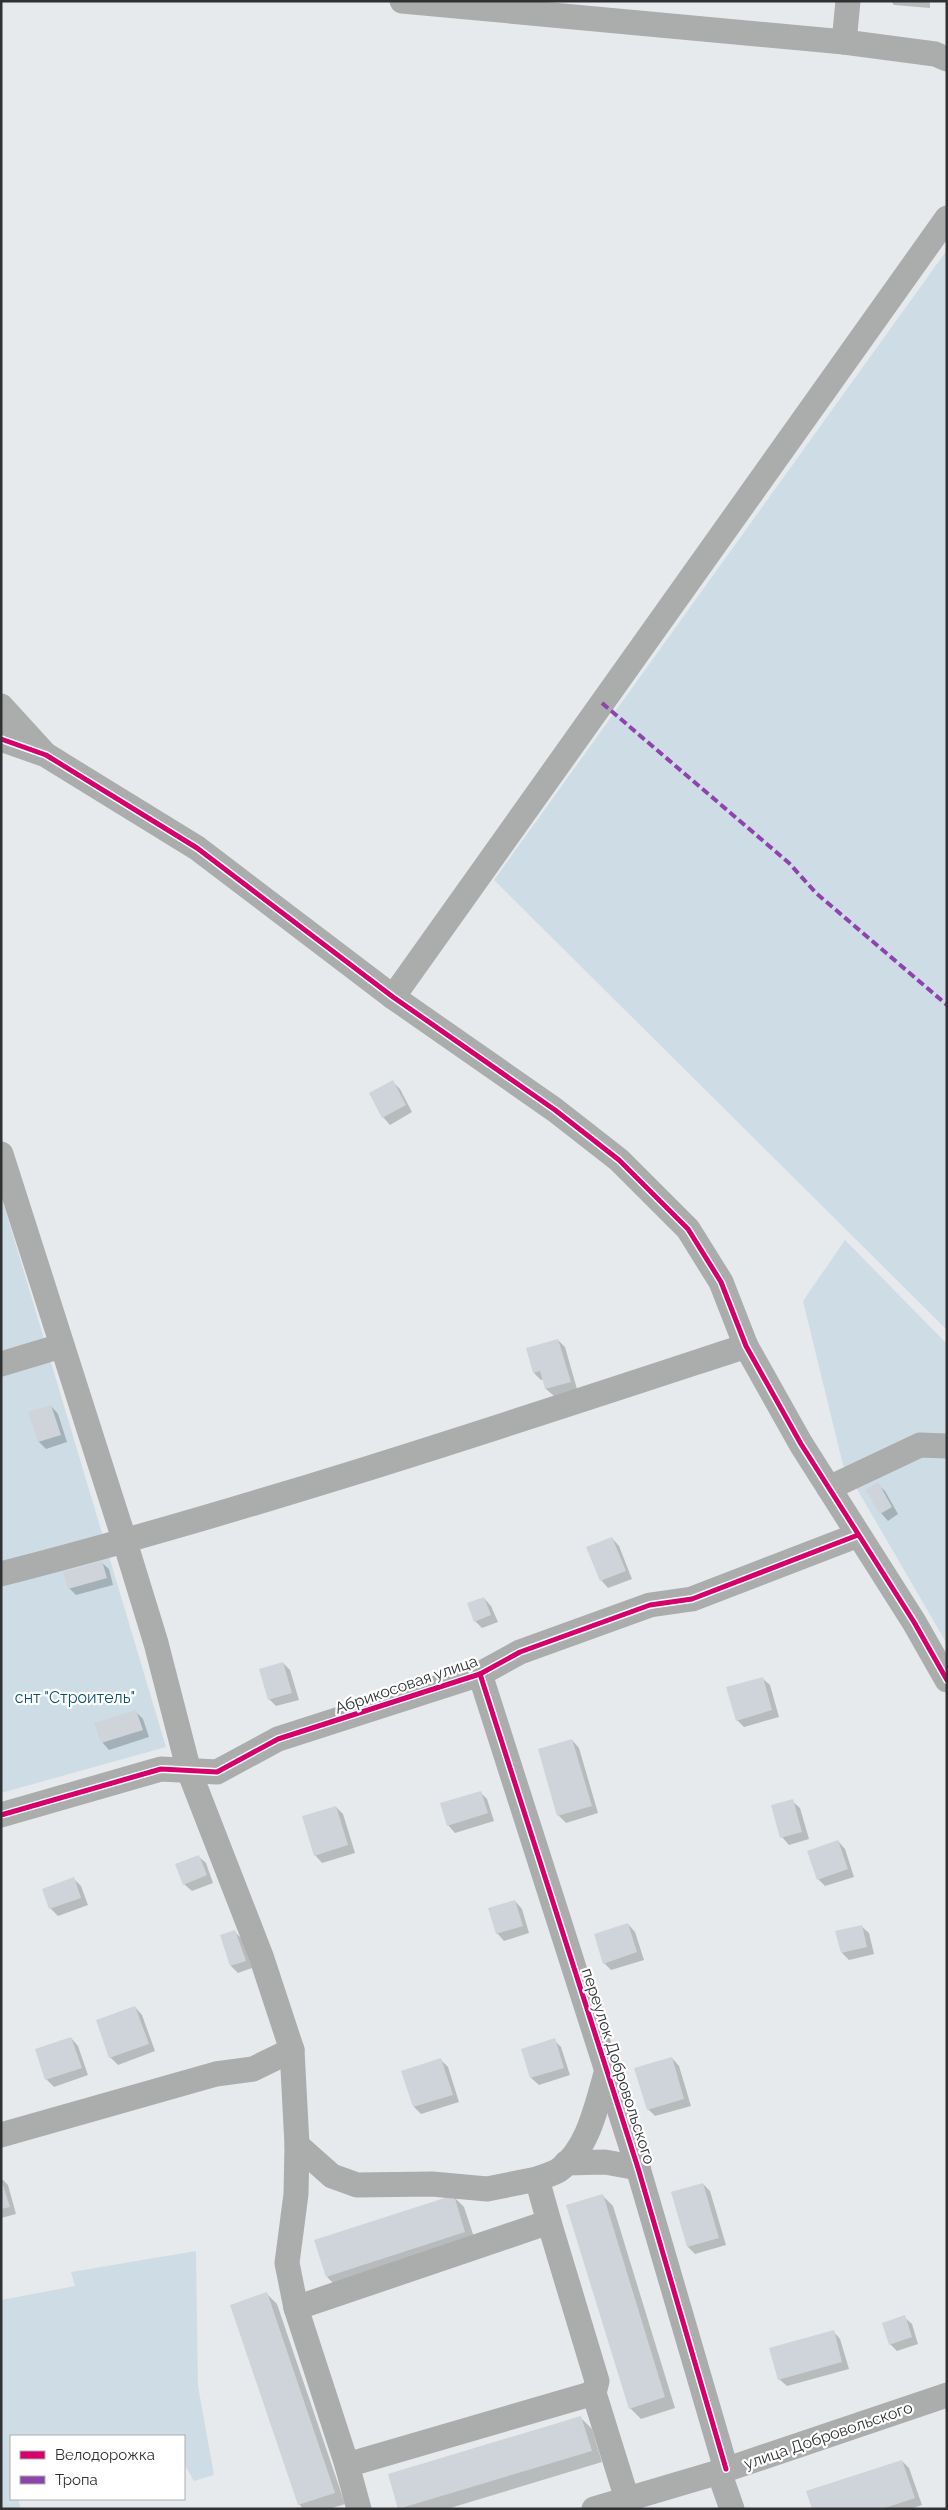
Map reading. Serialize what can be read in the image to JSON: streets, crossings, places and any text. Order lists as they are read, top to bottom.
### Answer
{
  "streets": {
    "street": ["Абрикосовая улица", "переулок Добровольского", "улица Добровольского"]
  },
  "crossings": [
    ["Абрикосовая улица", "переулок Добровольского"],
    ["переулок Добровольского", "улица Добровольского"]
  ],
  "parks": ["снт \"Строитель\""],
  "legend": ["Велодорожка", "Тропа"]
}
